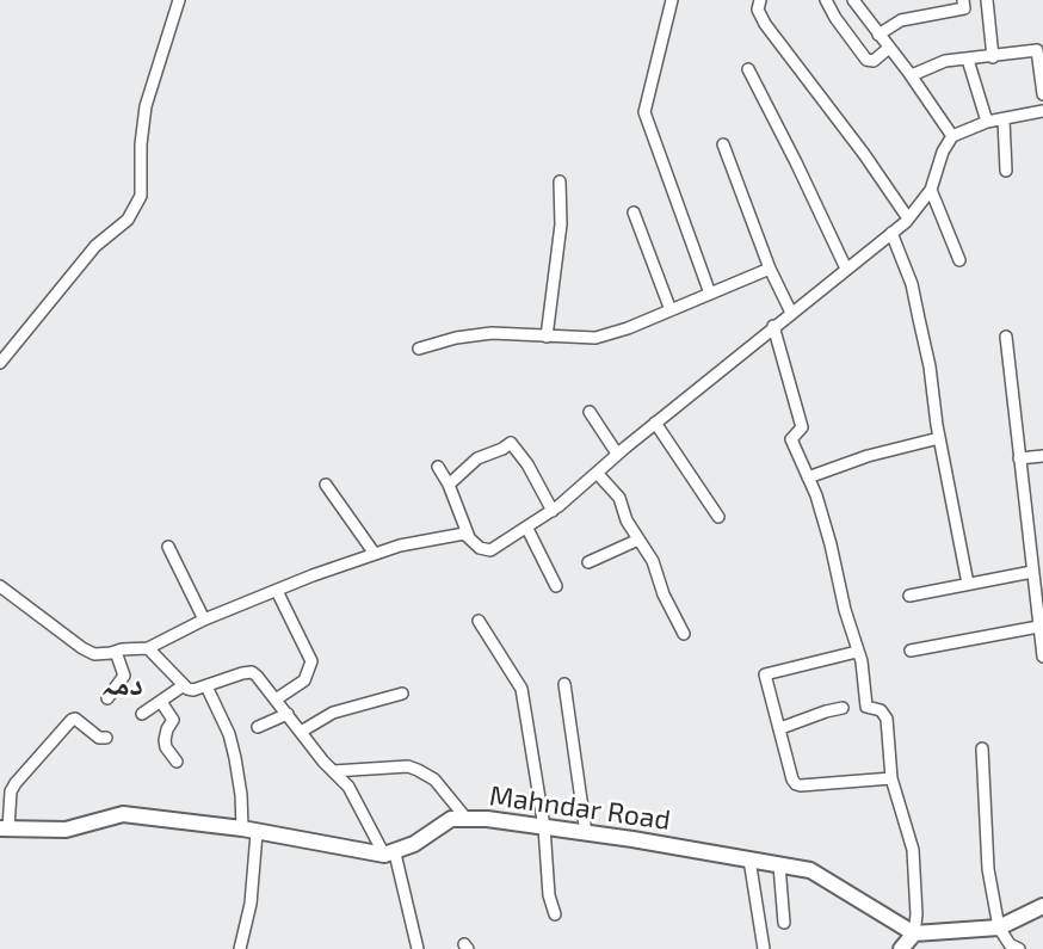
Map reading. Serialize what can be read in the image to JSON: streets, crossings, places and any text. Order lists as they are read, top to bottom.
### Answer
{
  "streets": {
    "street": ["Mahndar Road"]
  },
  "districts": ["دمہ"]
}
